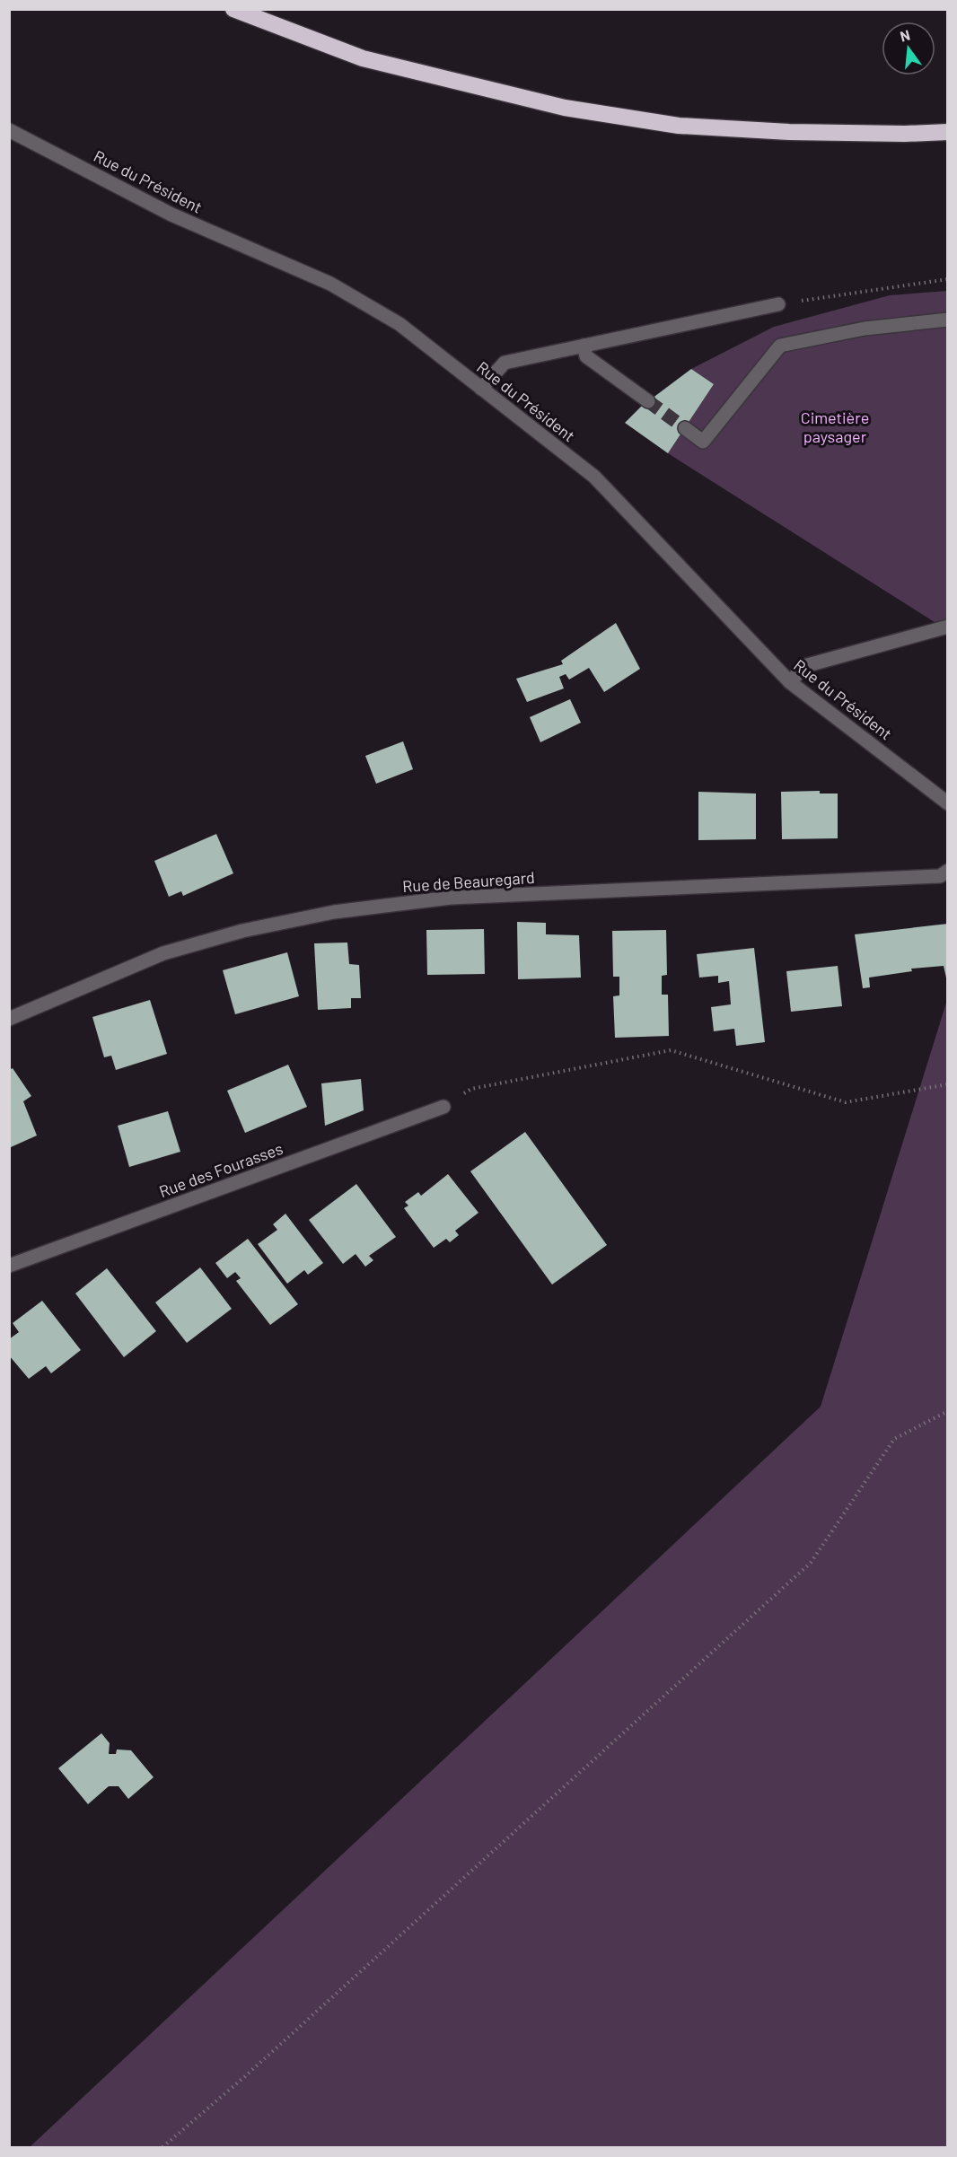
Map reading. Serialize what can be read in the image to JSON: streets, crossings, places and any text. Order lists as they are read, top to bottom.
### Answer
{
  "streets": {
    "street": ["Rue du Président", "Rue de Beauregard", "Rue des Fourasses"]
  },
  "parks": ["Cimetière paysager"],
  "north": "top"
}
